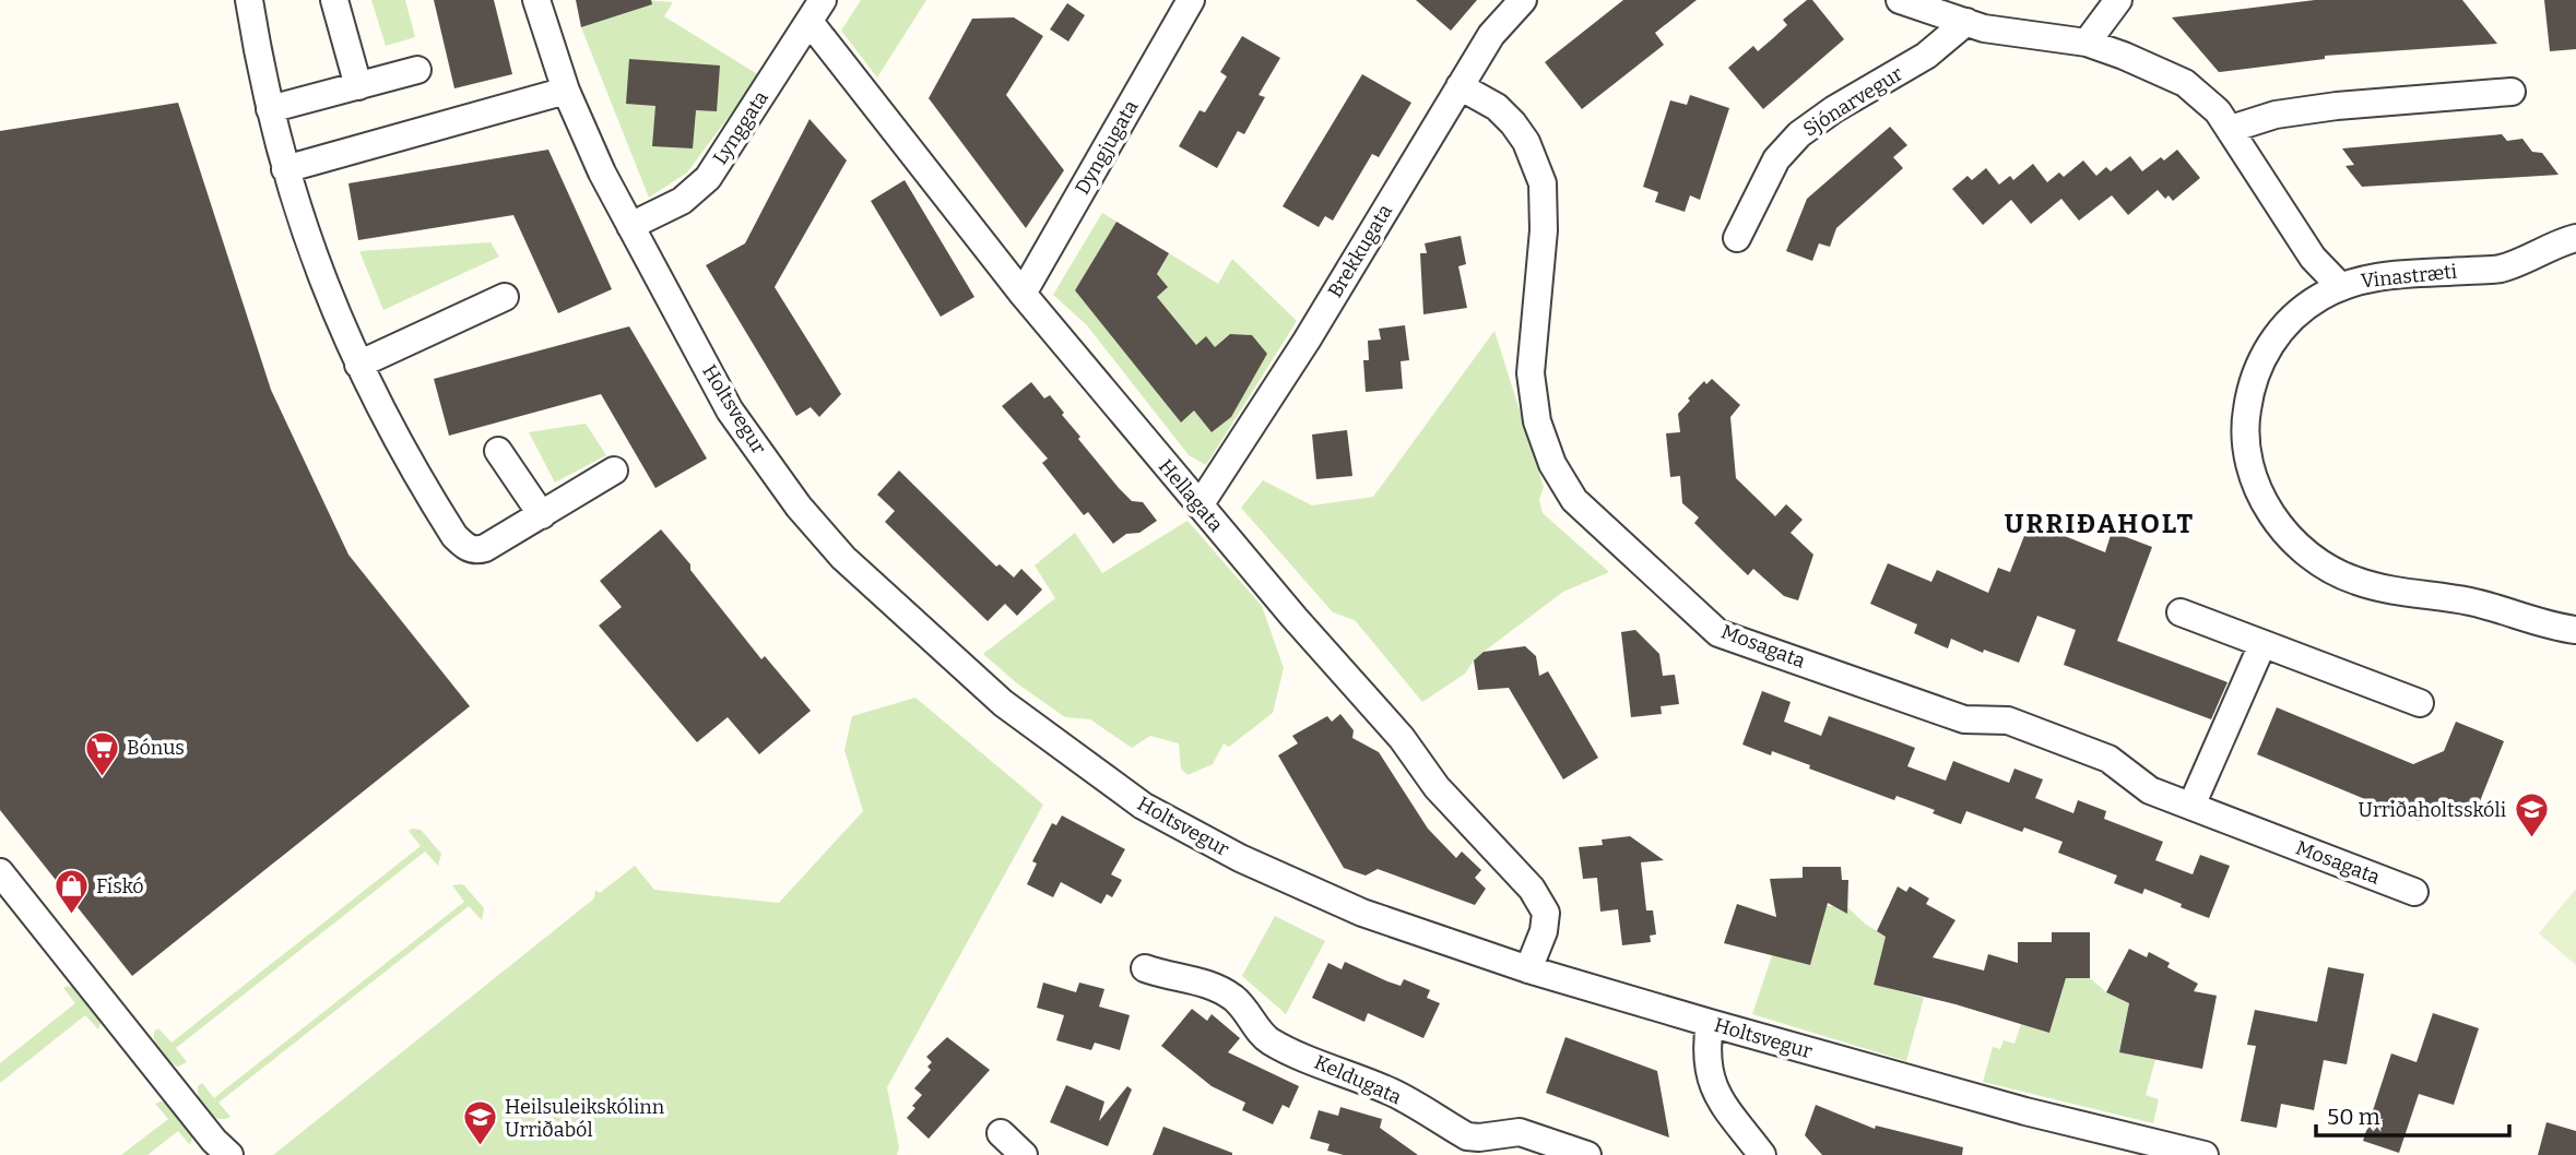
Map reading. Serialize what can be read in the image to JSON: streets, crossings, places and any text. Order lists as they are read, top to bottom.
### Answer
{
  "streets": {
    "street": [
      "Sjónarvegur",
      "Lynggata",
      "Dyngjugata",
      "Brekkugata",
      "Vinastræti",
      "Holtsvegur",
      "Hellagata",
      "Mosagata",
      "Keldugata"
    ]
  },
  "crossings": [
    ["Lynggata", "Holtsvegur"],
    ["Lynggata", "Hellagata"],
    ["Dyngjugata", "Hellagata"],
    ["Brekkugata", "Hellagata"],
    ["Brekkugata", "Mosagata"],
    ["Holtsvegur", "Hellagata"]
  ],
  "districts": ["URRIÐAHOLT"],
  "places": {
    "supermarket": ["Bónus"],
    "school or university": ["Urriðaholtsskóli", "Heilsuleikskólinn Urriðaból"],
    "shop": ["Fiskó"]
  },
  "scale_bar": "50 m"
}
